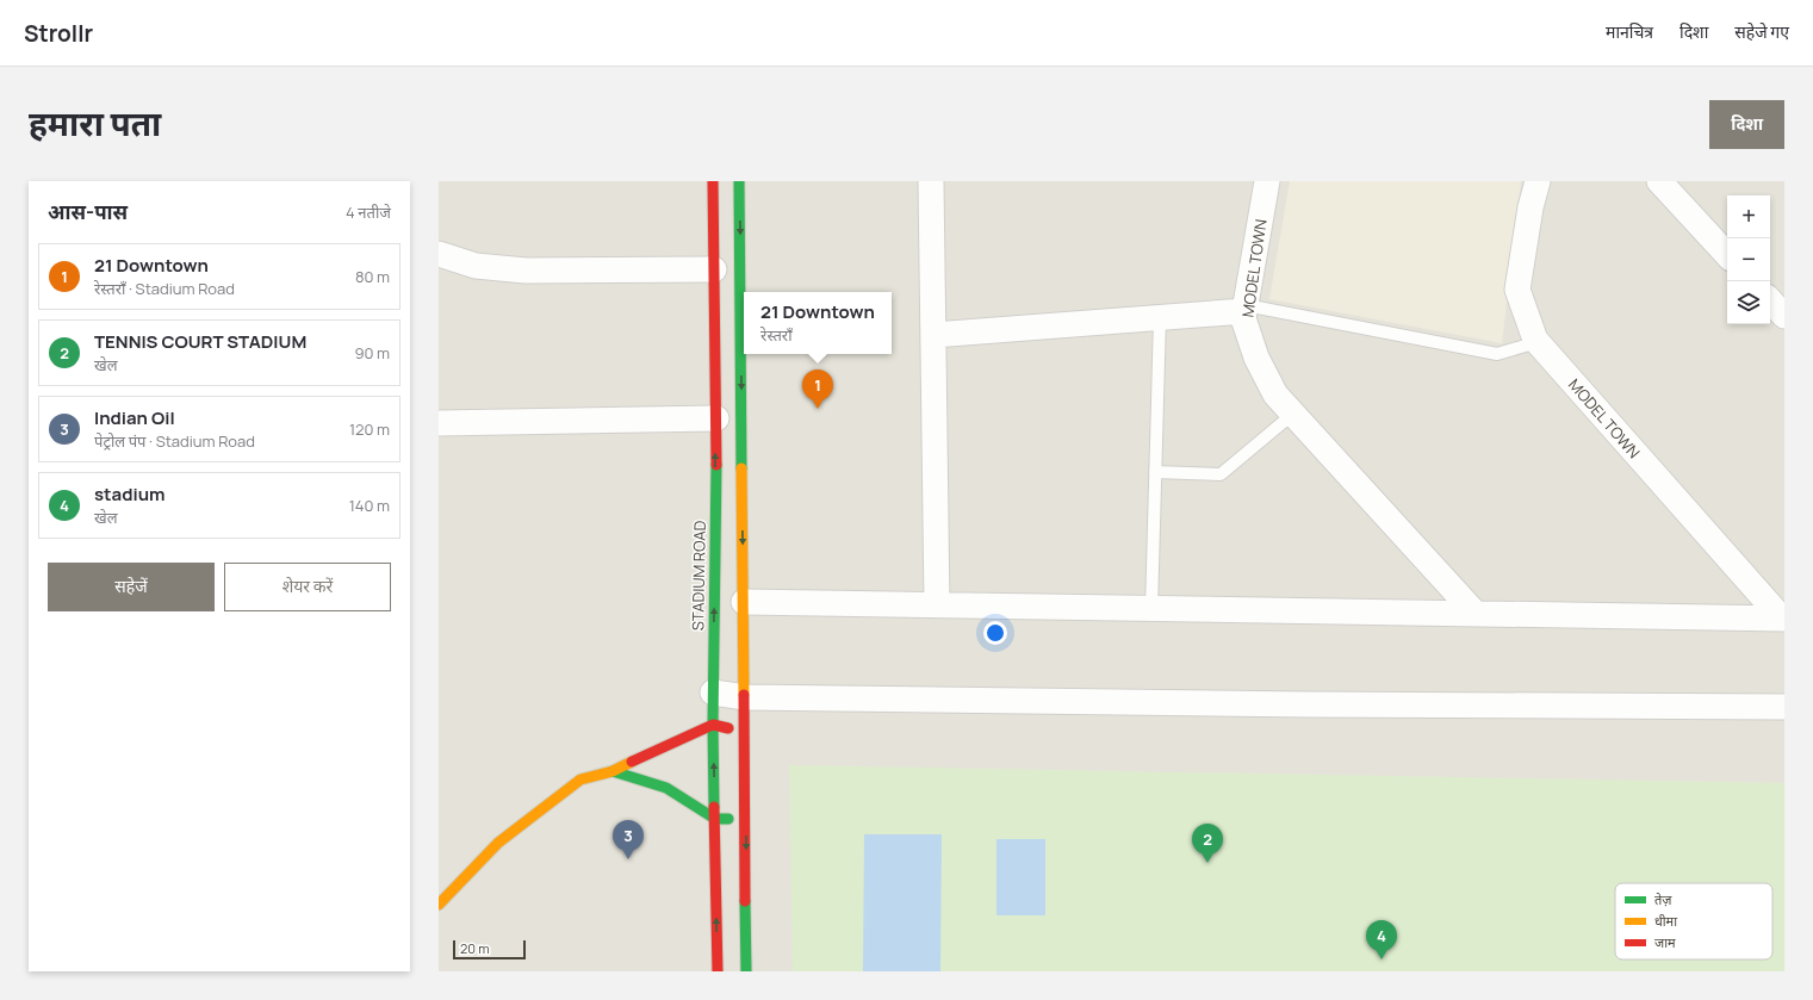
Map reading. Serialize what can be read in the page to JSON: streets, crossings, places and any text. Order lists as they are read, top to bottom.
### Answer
{
  "streets": {
    "main road": ["STADIUM ROAD"],
    "street": ["MODEL TOWN"]
  },
  "legend": ["तेज़", "धीमा", "जाम"],
  "scale_bar": "20 m",
  "page": {
    "header": "Strollr",
    "nav": ["मानचित्र", "दिशा", "सहेजे गए"],
    "title": "हमारा पता",
    "buttons": [
      "दिशा",
      ["सहेजें", "शेयर करें"]
    ],
    "heading": ["आस-पास", "4 नतीजे"],
    "map_buttons": ["+", "−"],
    "list": [
      {
        "mark": "1",
        "name": "21 Downtown",
        "note": "रेस्तराँ · Stadium Road",
        "value": "80 m"
      },
      {
        "mark": "2",
        "name": "TENNIS COURT STADIUM",
        "note": "खेल",
        "value": "90 m"
      },
      {
        "mark": "3",
        "name": "Indian Oil",
        "note": "पेट्रोल पंप · Stadium Road",
        "value": "120 m"
      },
      {
        "mark": "4",
        "name": "stadium",
        "note": "खेल",
        "value": "140 m"
      }
    ],
    "popup": ["21 Downtown", "रेस्तराँ"],
    "pins": [
      "1",
      "3",
      "2",
      "4"
    ],
    "scale": "20 m"
  }
}
